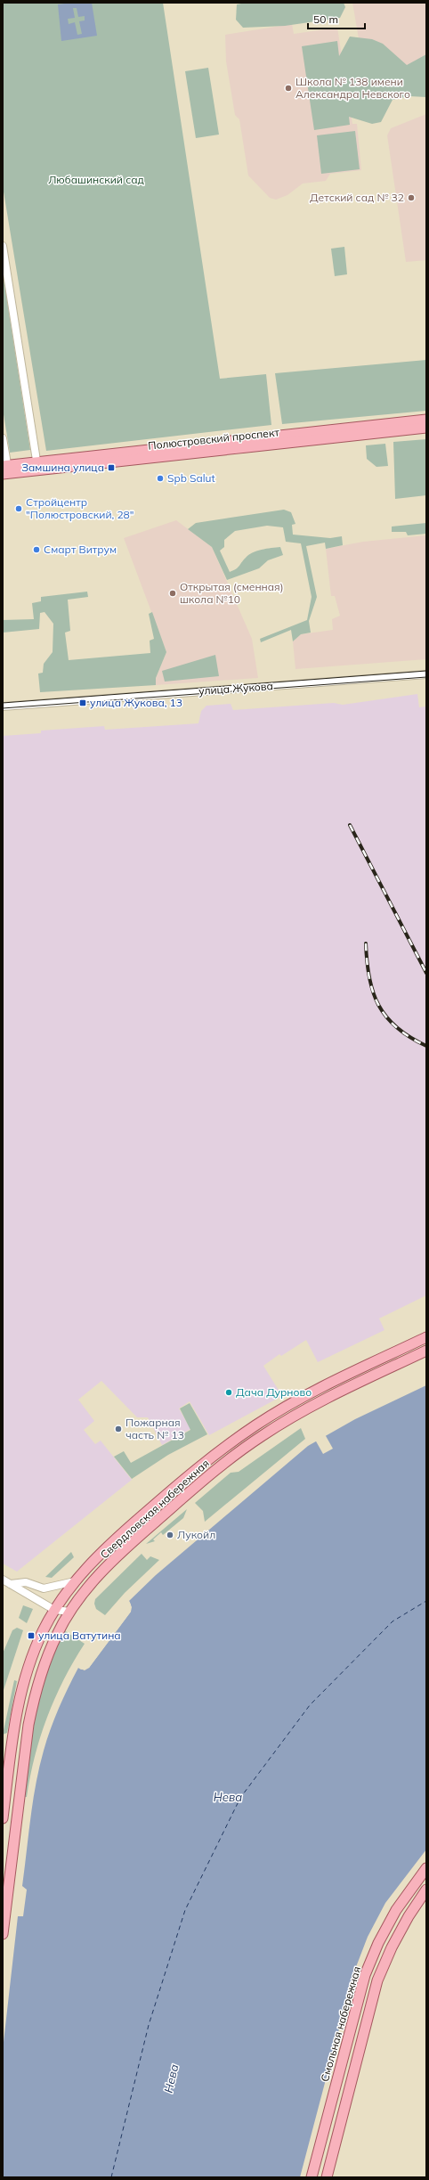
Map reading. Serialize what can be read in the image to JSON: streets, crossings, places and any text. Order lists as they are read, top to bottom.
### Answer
{
  "streets": {
    "main road": ["Полюстровский проспект", "Свердловская набережная", "Смольная набережная"],
    "street": ["улица Жукова"]
  },
  "water": ["Нева"],
  "parks": ["Любашинский сад"],
  "places": {
    "other": [
      "Школа № 138 имени Александра Невского",
      "Детский сад № 32",
      "Spb Salut",
      "Стройцентр \"Полюстровский, 28\"",
      "Смарт Витрум",
      "Открытая (сменная) школа №10",
      "Дача Дурново",
      "Пожарная часть № 13",
      "Лукойл"
    ],
    "transit": ["Замшина улица", "улица Жукова, 13", "улица Ватутина"]
  },
  "scale_bar": "50 m"
}
